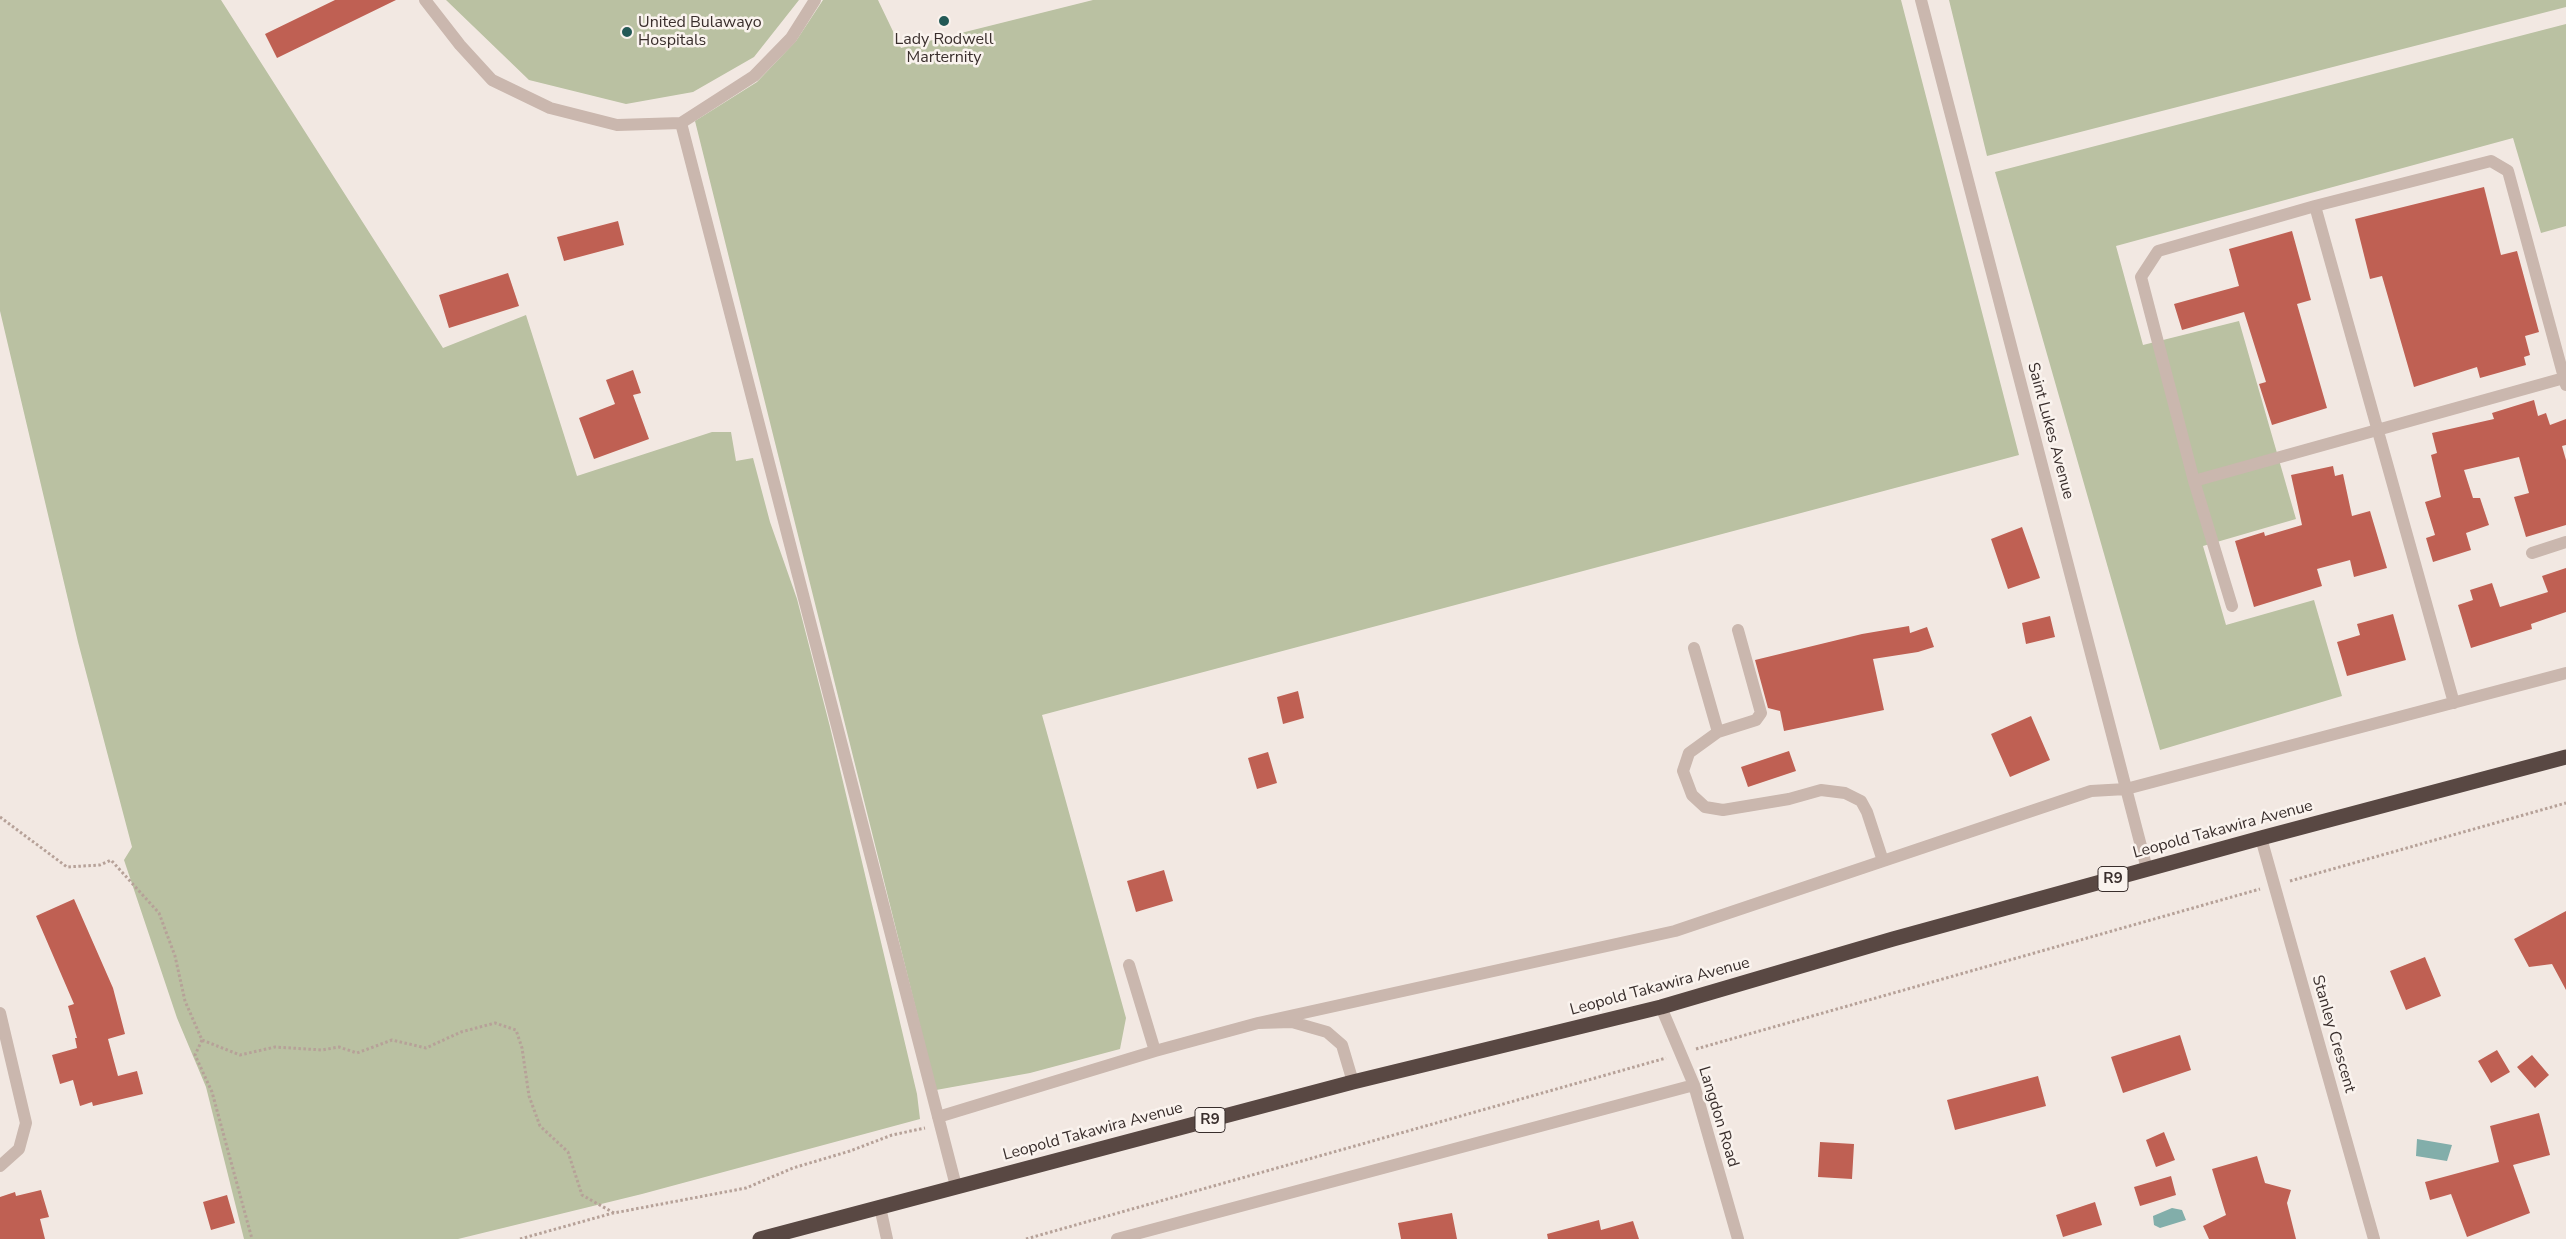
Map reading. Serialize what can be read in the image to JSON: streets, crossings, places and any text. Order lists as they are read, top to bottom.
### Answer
{
  "streets": {
    "highway": ["Leopold Takawira Avenue", "R9"],
    "street": ["Saint Lukes Avenue", "Stanley Crescent", "Langdon Road"]
  },
  "crossings": [
    ["Saint Lukes Avenue", "Leopold Takawira Avenue"],
    ["Leopold Takawira Avenue", "Stanley Crescent"],
    ["Leopold Takawira Avenue", "Langdon Road"]
  ],
  "places": ["Lady Rodwell Marternity", "United Bulawayo Hospitals"]
}
